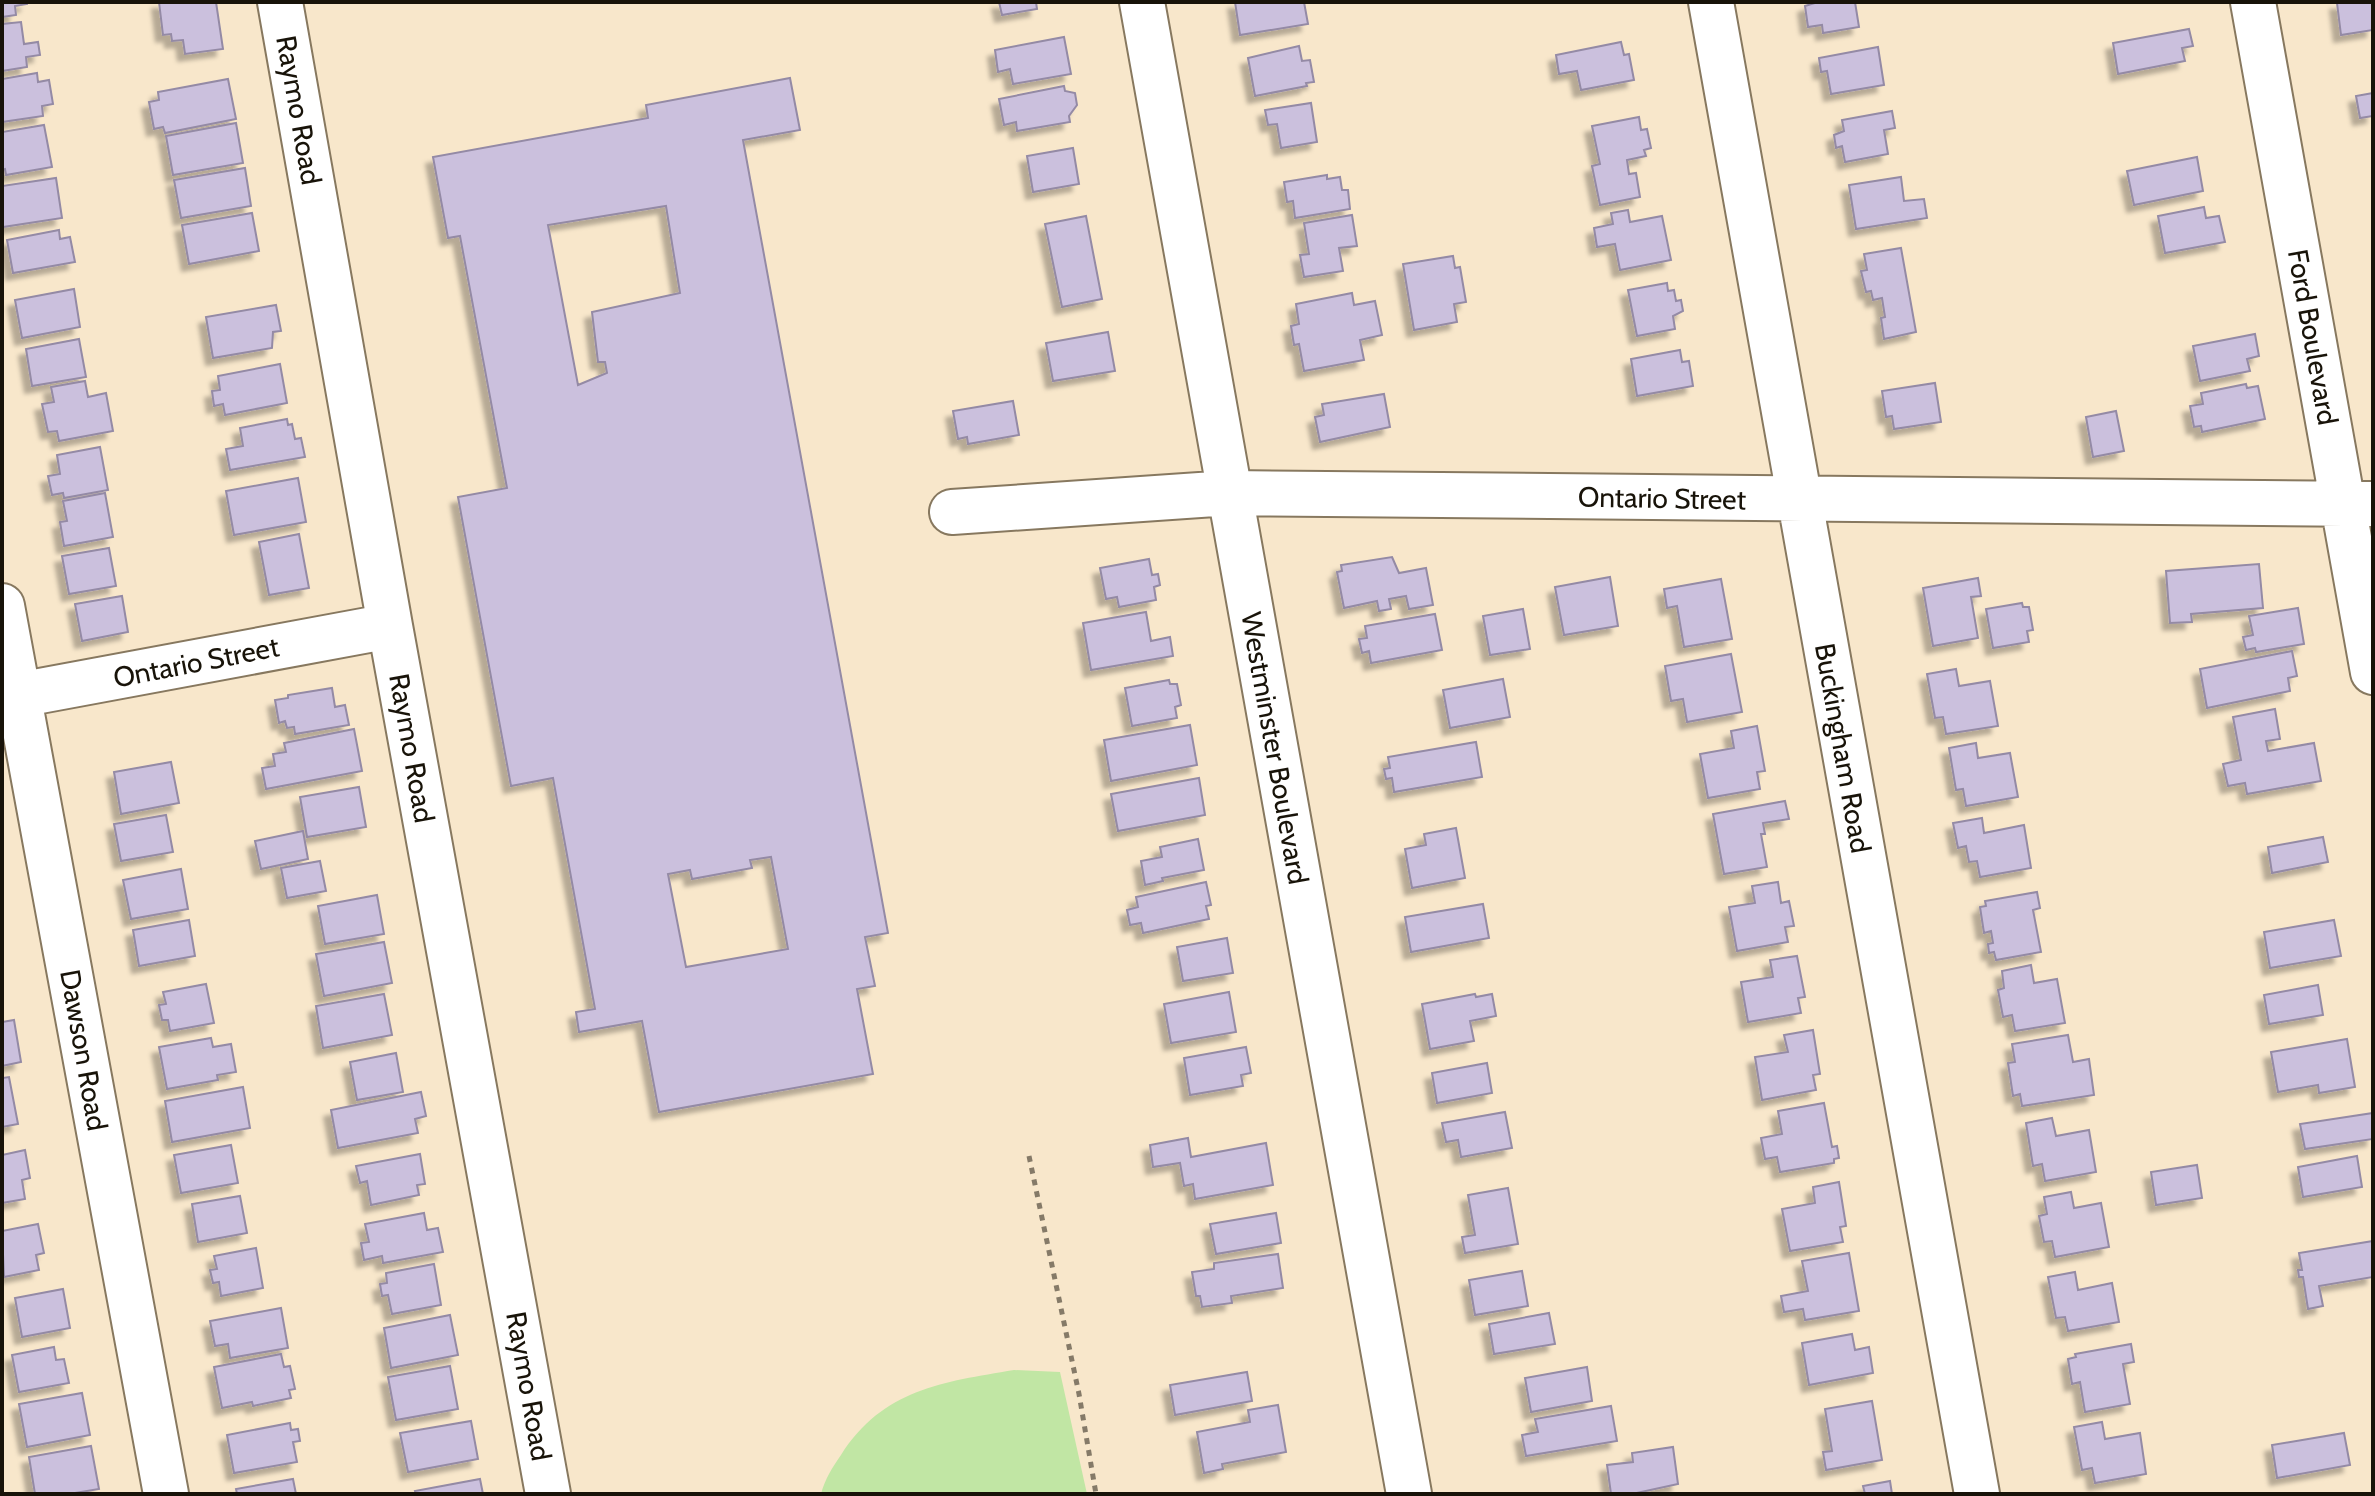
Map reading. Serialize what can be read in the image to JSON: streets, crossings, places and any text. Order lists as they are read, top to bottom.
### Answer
{
  "streets": {
    "street": [
      "Raymo Road",
      "Ford Boulevard",
      "Ontario Street",
      "Westminster Boulevard",
      "Buckingham Road",
      "Dawson Road"
    ]
  },
  "crossings": [
    ["Raymo Road", "Ontario Street"],
    ["Ford Boulevard", "Ontario Street"],
    ["Ontario Street", "Westminster Boulevard"],
    ["Ontario Street", "Buckingham Road"],
    ["Ontario Street", "Dawson Road"]
  ]
}
